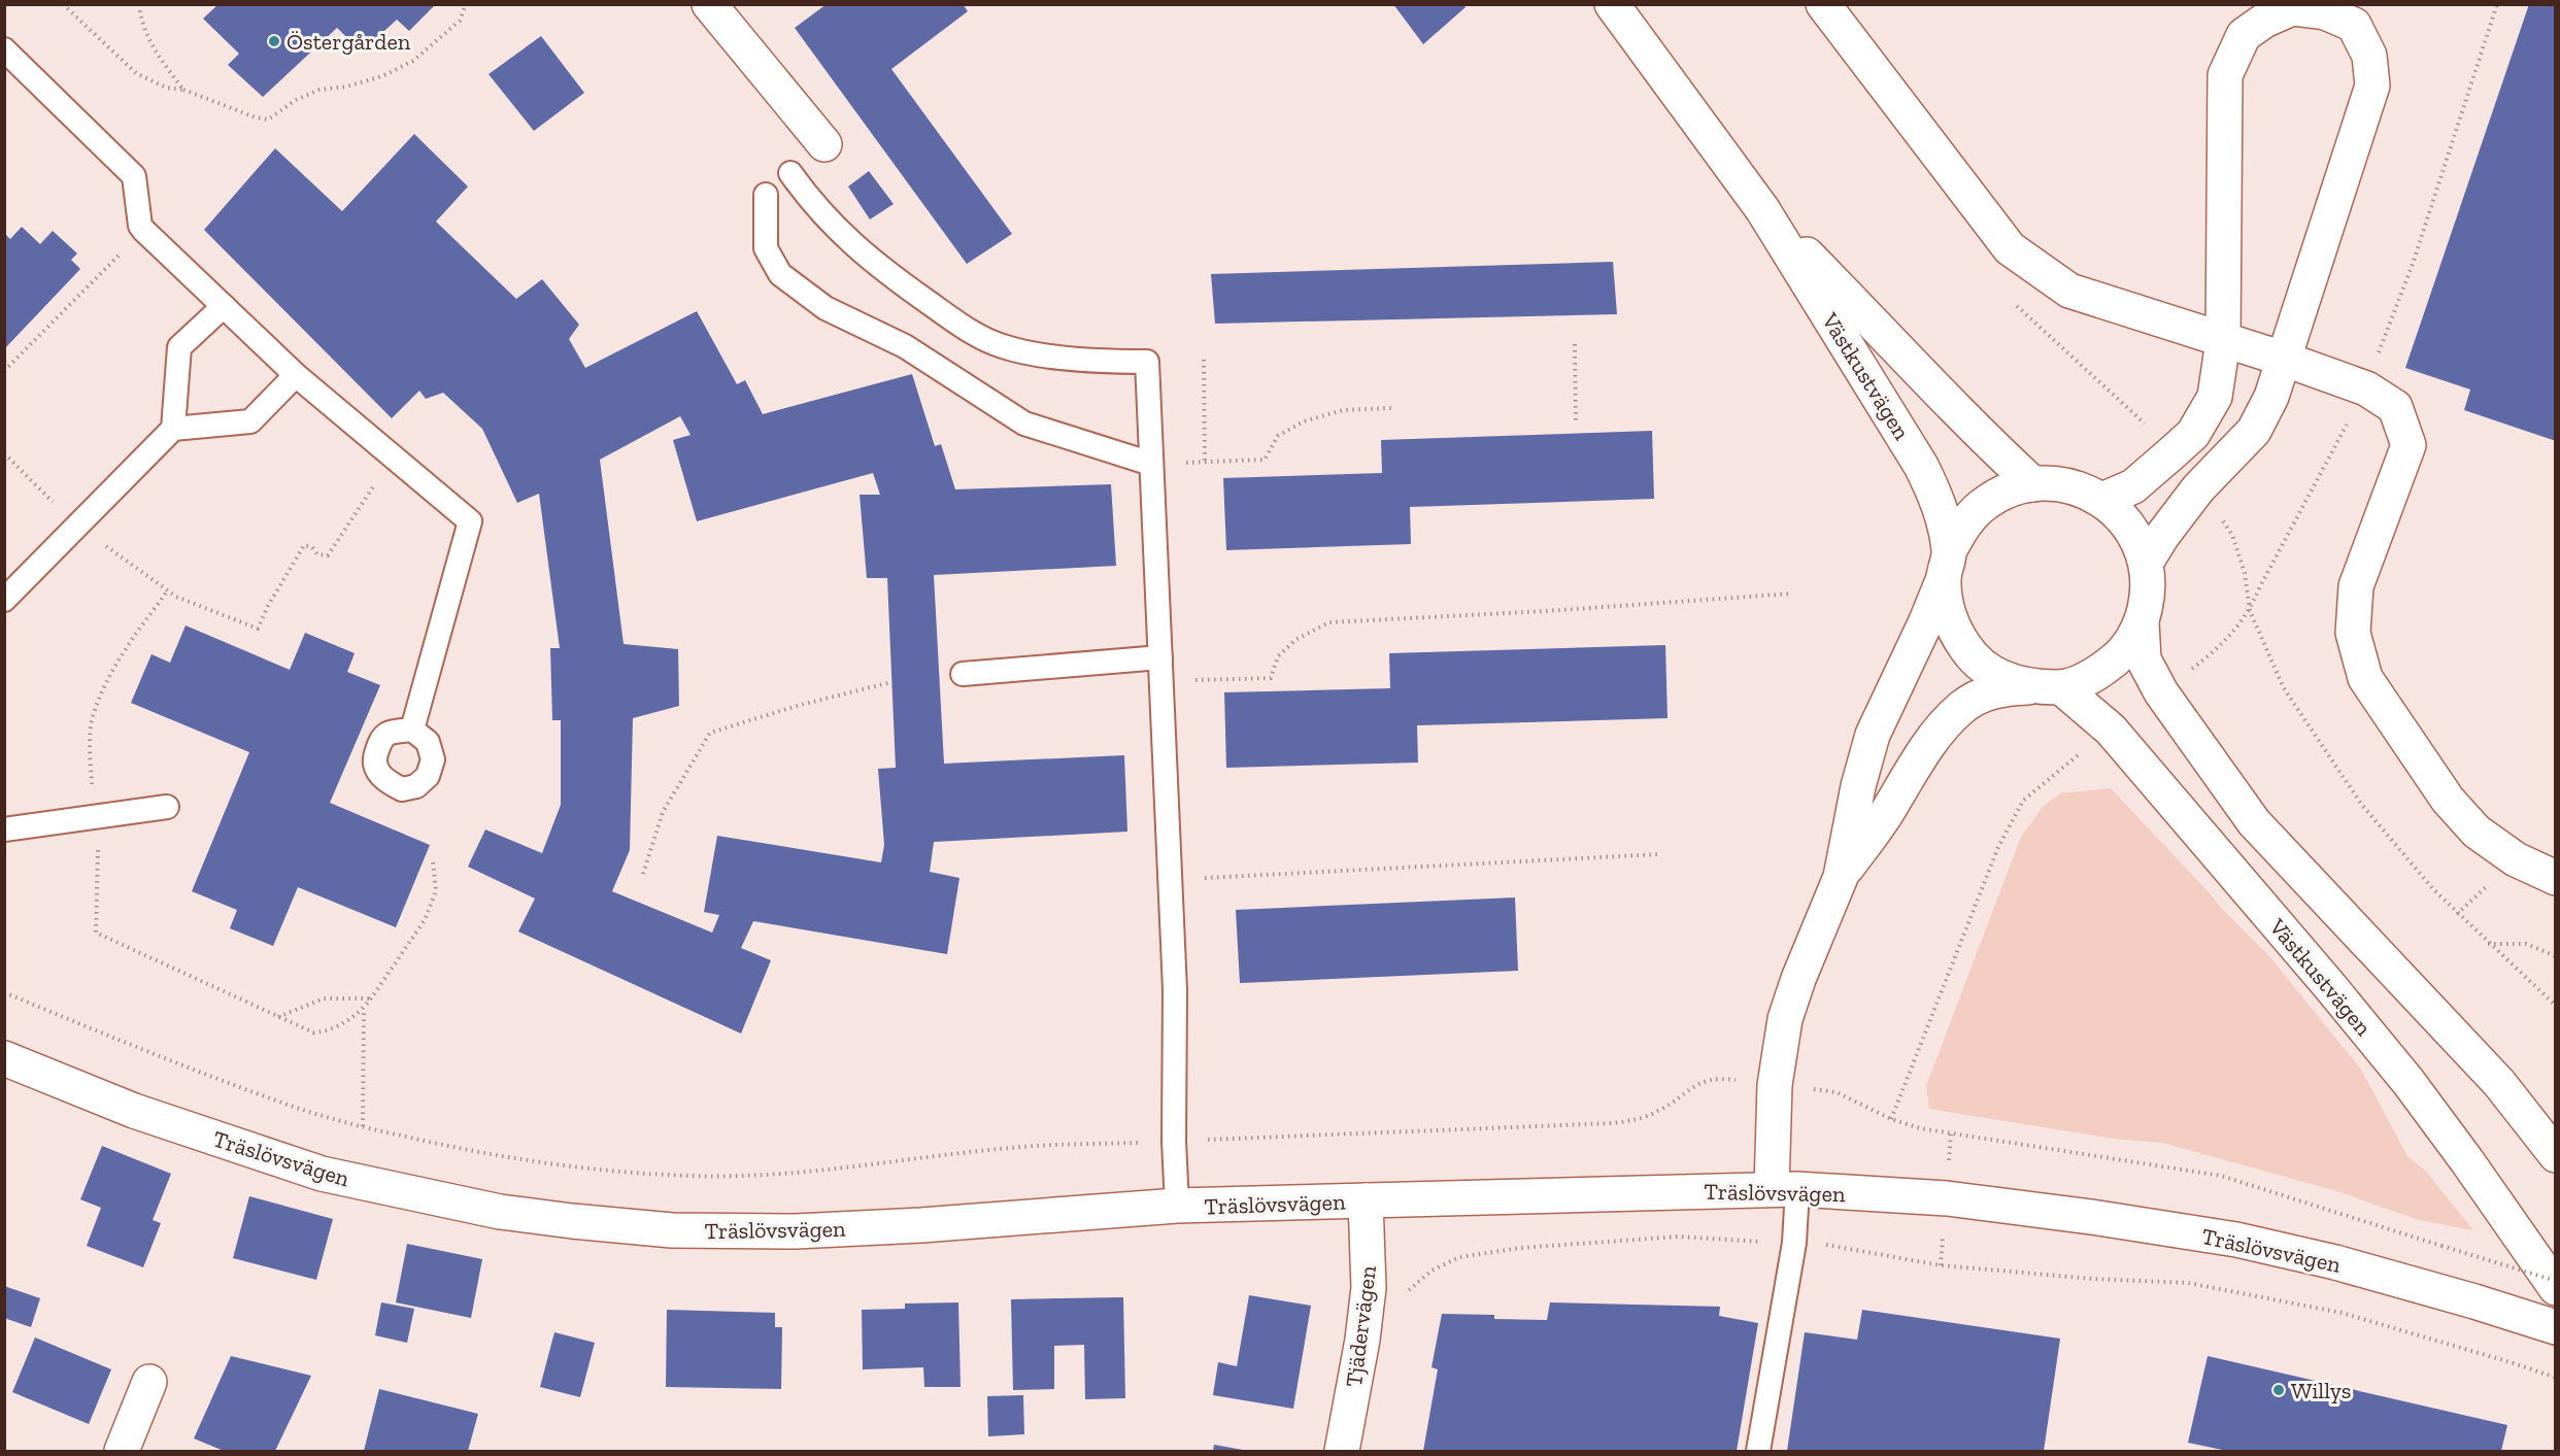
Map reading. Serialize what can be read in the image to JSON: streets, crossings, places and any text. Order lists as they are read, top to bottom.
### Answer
{
  "streets": {
    "street": ["Västkustvägen", "Träslövsvägen", "Tjädervägen"]
  },
  "crossings": [
    ["Träslövsvägen", "Tjädervägen"]
  ],
  "places": ["Östergården", "Willys"]
}
